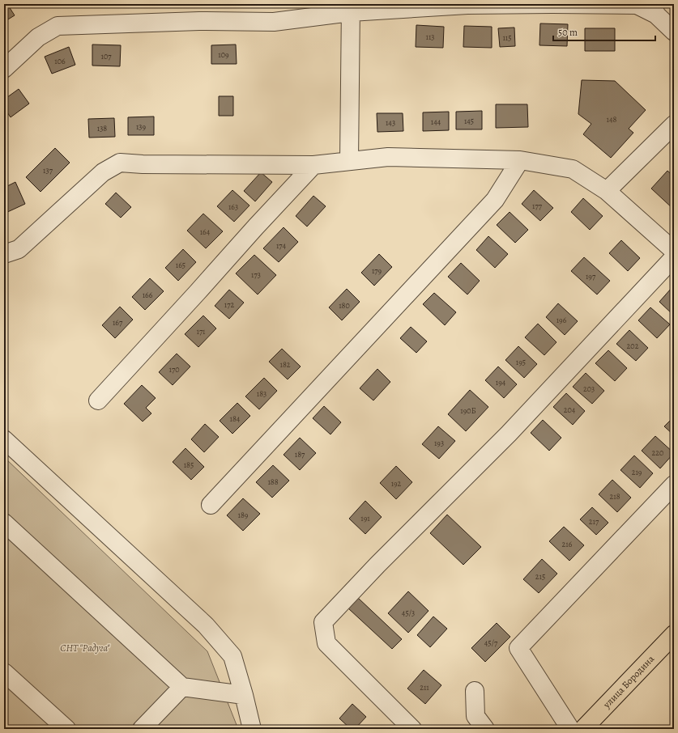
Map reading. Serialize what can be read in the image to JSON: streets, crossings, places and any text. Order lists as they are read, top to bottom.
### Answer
{
  "streets": {
    "main road": ["улица Бородина"]
  },
  "parks": ["СНТ \"Радуга\""],
  "house_numbers": [
    "113",
    "115",
    "109",
    "107",
    "106",
    "148",
    "145",
    "144",
    "143",
    "139",
    "138",
    "137",
    "177",
    "163",
    "164",
    "174",
    "165",
    "179",
    "173",
    "197",
    "166",
    "172",
    "180",
    "196",
    "167",
    "171",
    "202",
    "195",
    "182",
    "170",
    "194",
    "203",
    "183",
    "204",
    "190Б",
    "184",
    "193",
    "220",
    "187",
    "185",
    "219",
    "188",
    "192",
    "218",
    "189",
    "191",
    "217",
    "216",
    "215",
    "45/3",
    "45/7",
    "211"
  ],
  "scale_bar": "50 m"
}
